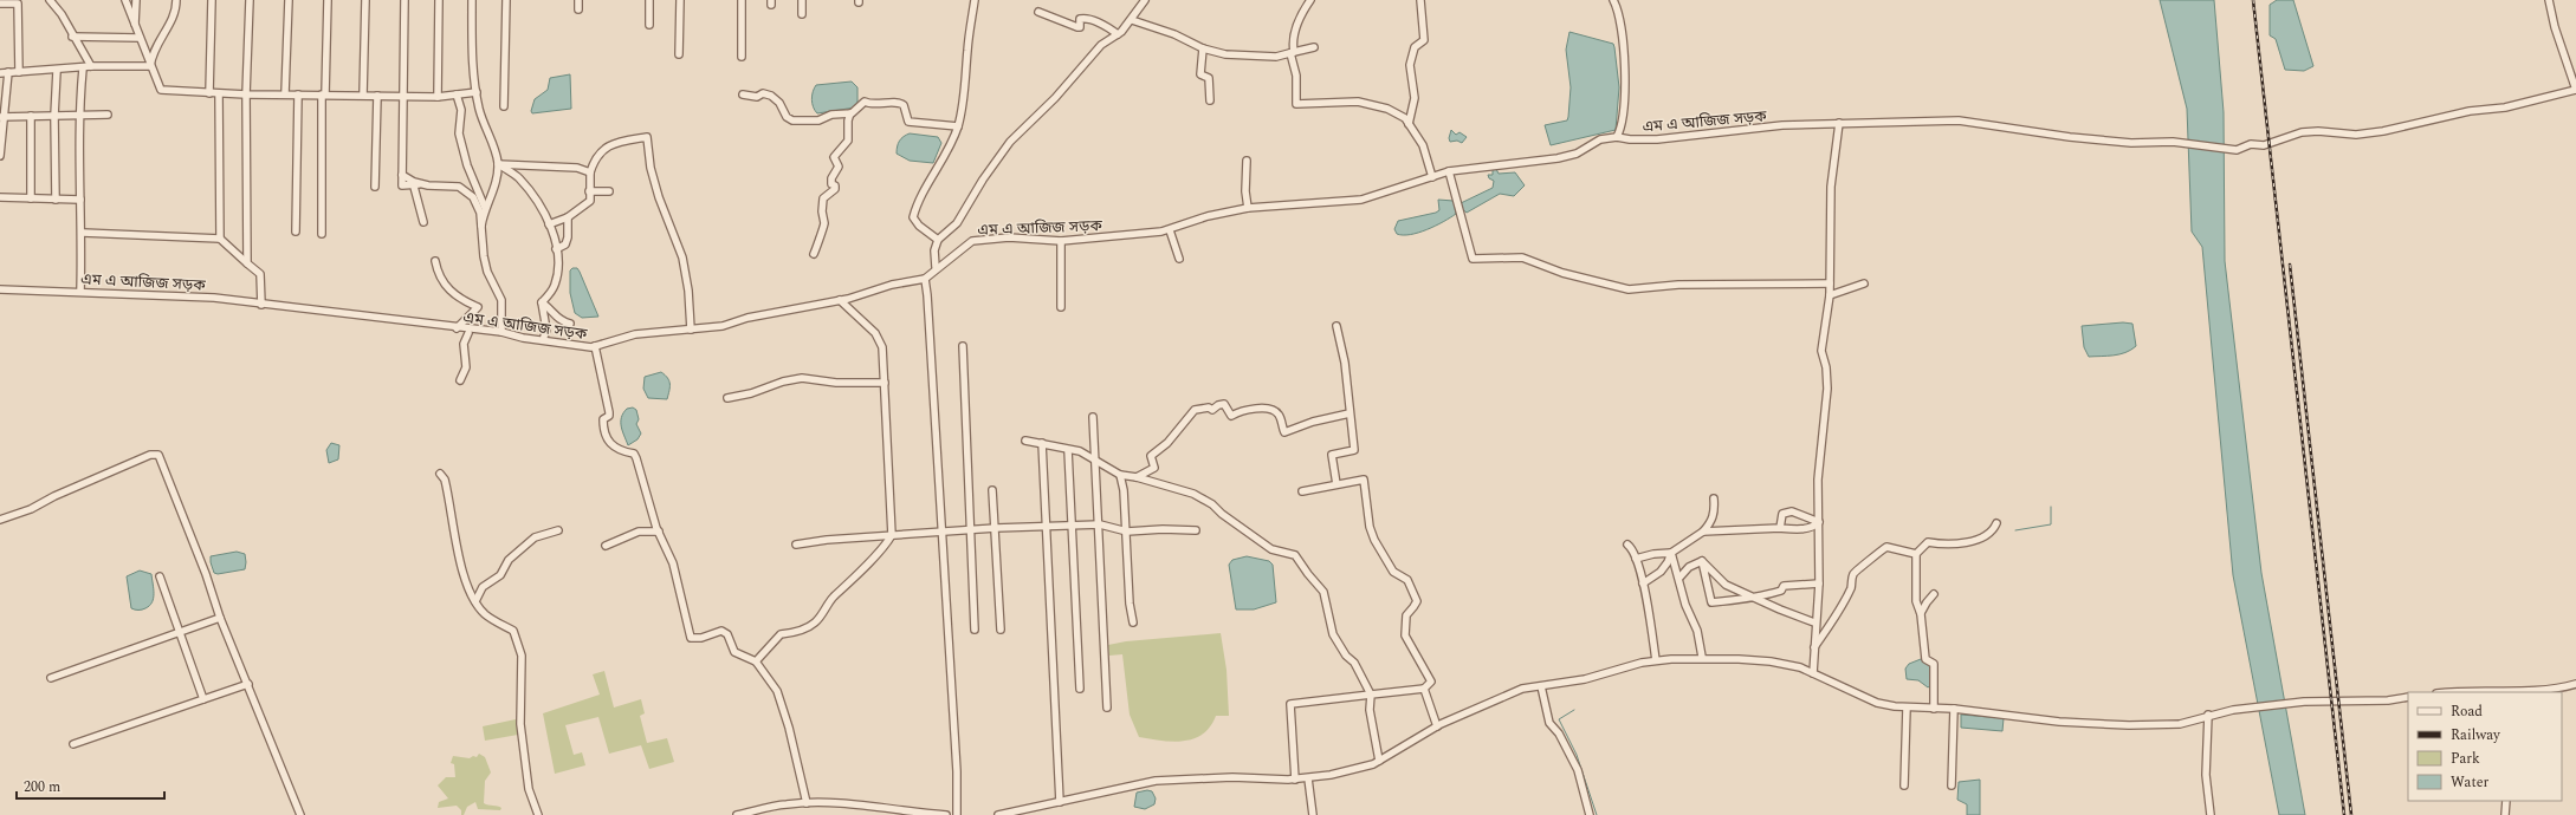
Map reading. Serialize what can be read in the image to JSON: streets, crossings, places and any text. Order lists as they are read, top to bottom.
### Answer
{
  "streets": {
    "street": ["এম এ আজিজ সড়ক"]
  },
  "legend": [
    "Road",
    "Railway",
    "Park",
    "Water"
  ],
  "scale_bar": "200 m"
}
